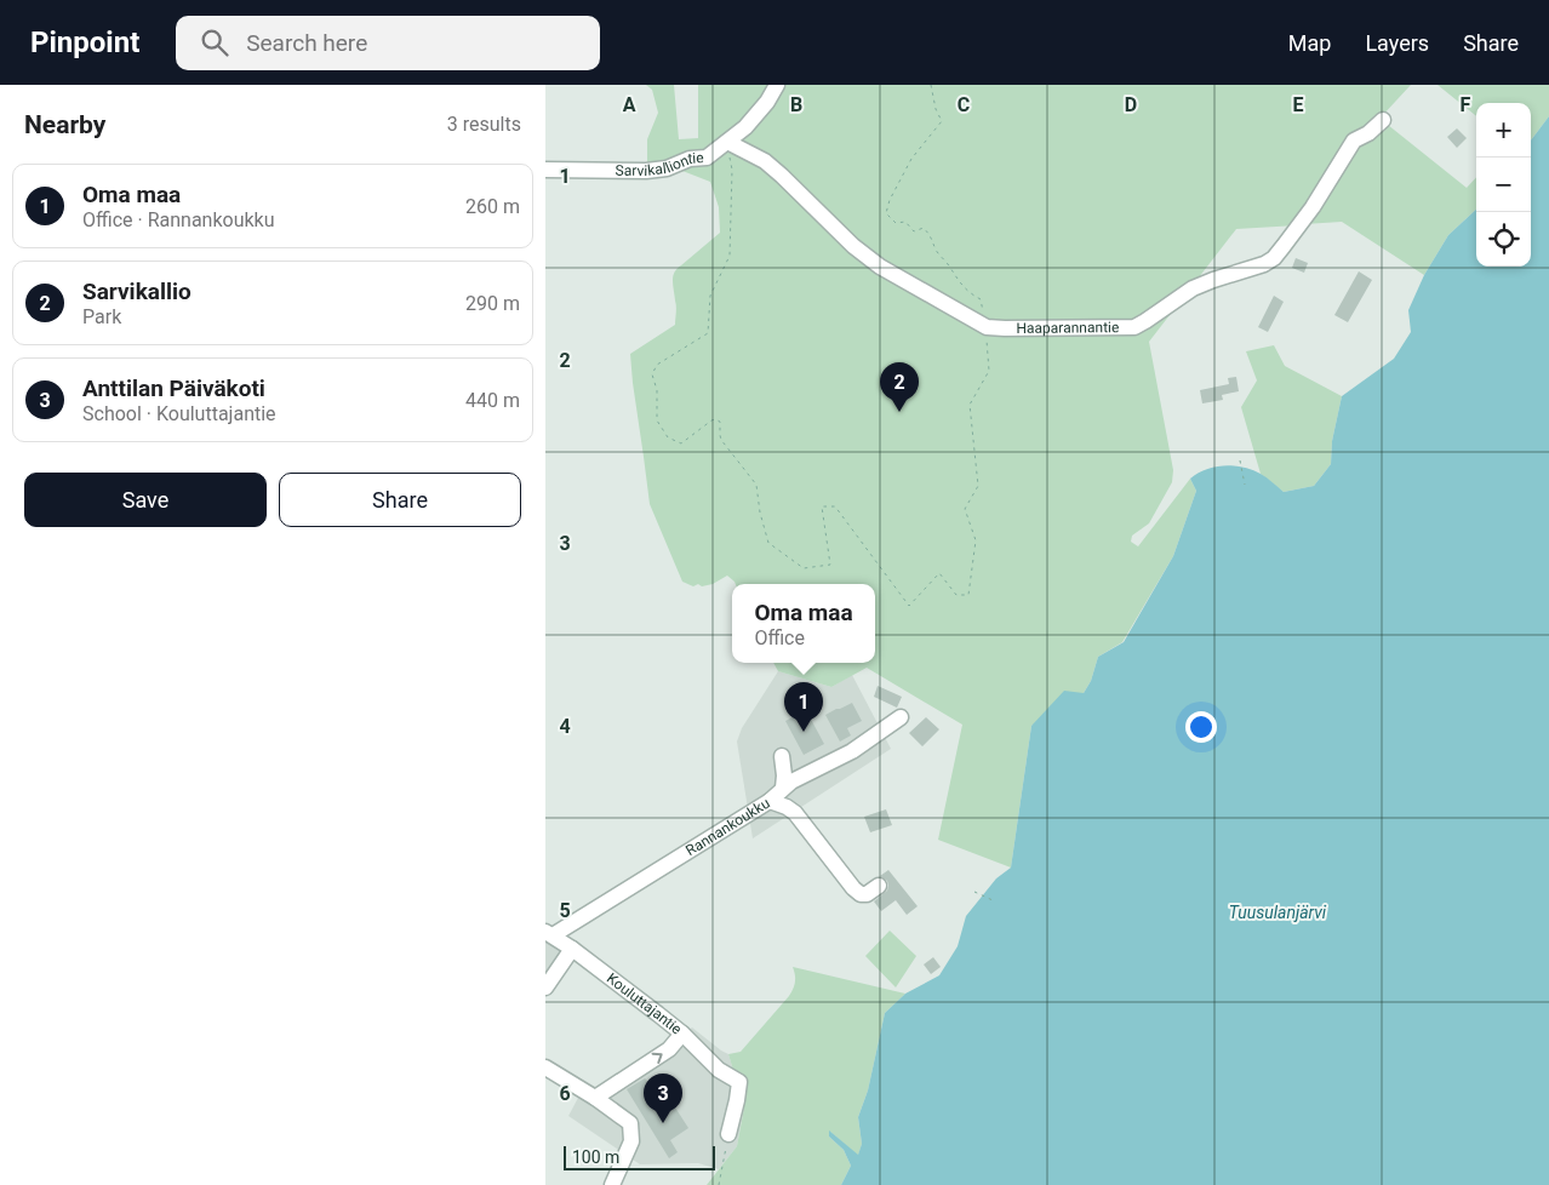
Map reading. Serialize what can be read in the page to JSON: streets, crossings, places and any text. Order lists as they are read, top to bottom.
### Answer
{
  "streets": {
    "street": [
      "Sarvikalliontie",
      "Haaparannantie",
      "Rannankoukku",
      "Kouluttajantie"
    ]
  },
  "crossings": [
    ["Sarvikalliontie", "Haaparannantie"],
    ["Rannankoukku", "Kouluttajantie"]
  ],
  "water": ["Tuusulanjärvi"],
  "scale_bar": "100 m",
  "page": {
    "header": "Pinpoint",
    "search": "Search here",
    "nav": ["Map", "Layers", "Share"],
    "heading": ["Nearby", "3 results"],
    "map_buttons": ["+", "−"],
    "list": [
      {
        "mark": "1",
        "name": "Oma maa",
        "note": "Office · Rannankoukku",
        "value": "260 m"
      },
      {
        "mark": "2",
        "name": "Sarvikallio",
        "note": "Park",
        "value": "290 m"
      },
      {
        "mark": "3",
        "name": "Anttilan Päiväkoti",
        "note": "School · Kouluttajantie",
        "value": "440 m"
      }
    ],
    "pins": ["2", "1", "3"],
    "buttons": ["Save", "Share"],
    "popup": ["Oma maa", "Office"],
    "scale": "100 m"
  },
  "grid": {
    "columns": [
      "A",
      "B",
      "C",
      "D",
      "E",
      "F"
    ],
    "rows": [
      "1",
      "2",
      "3",
      "4",
      "5",
      "6"
    ]
  }
}
